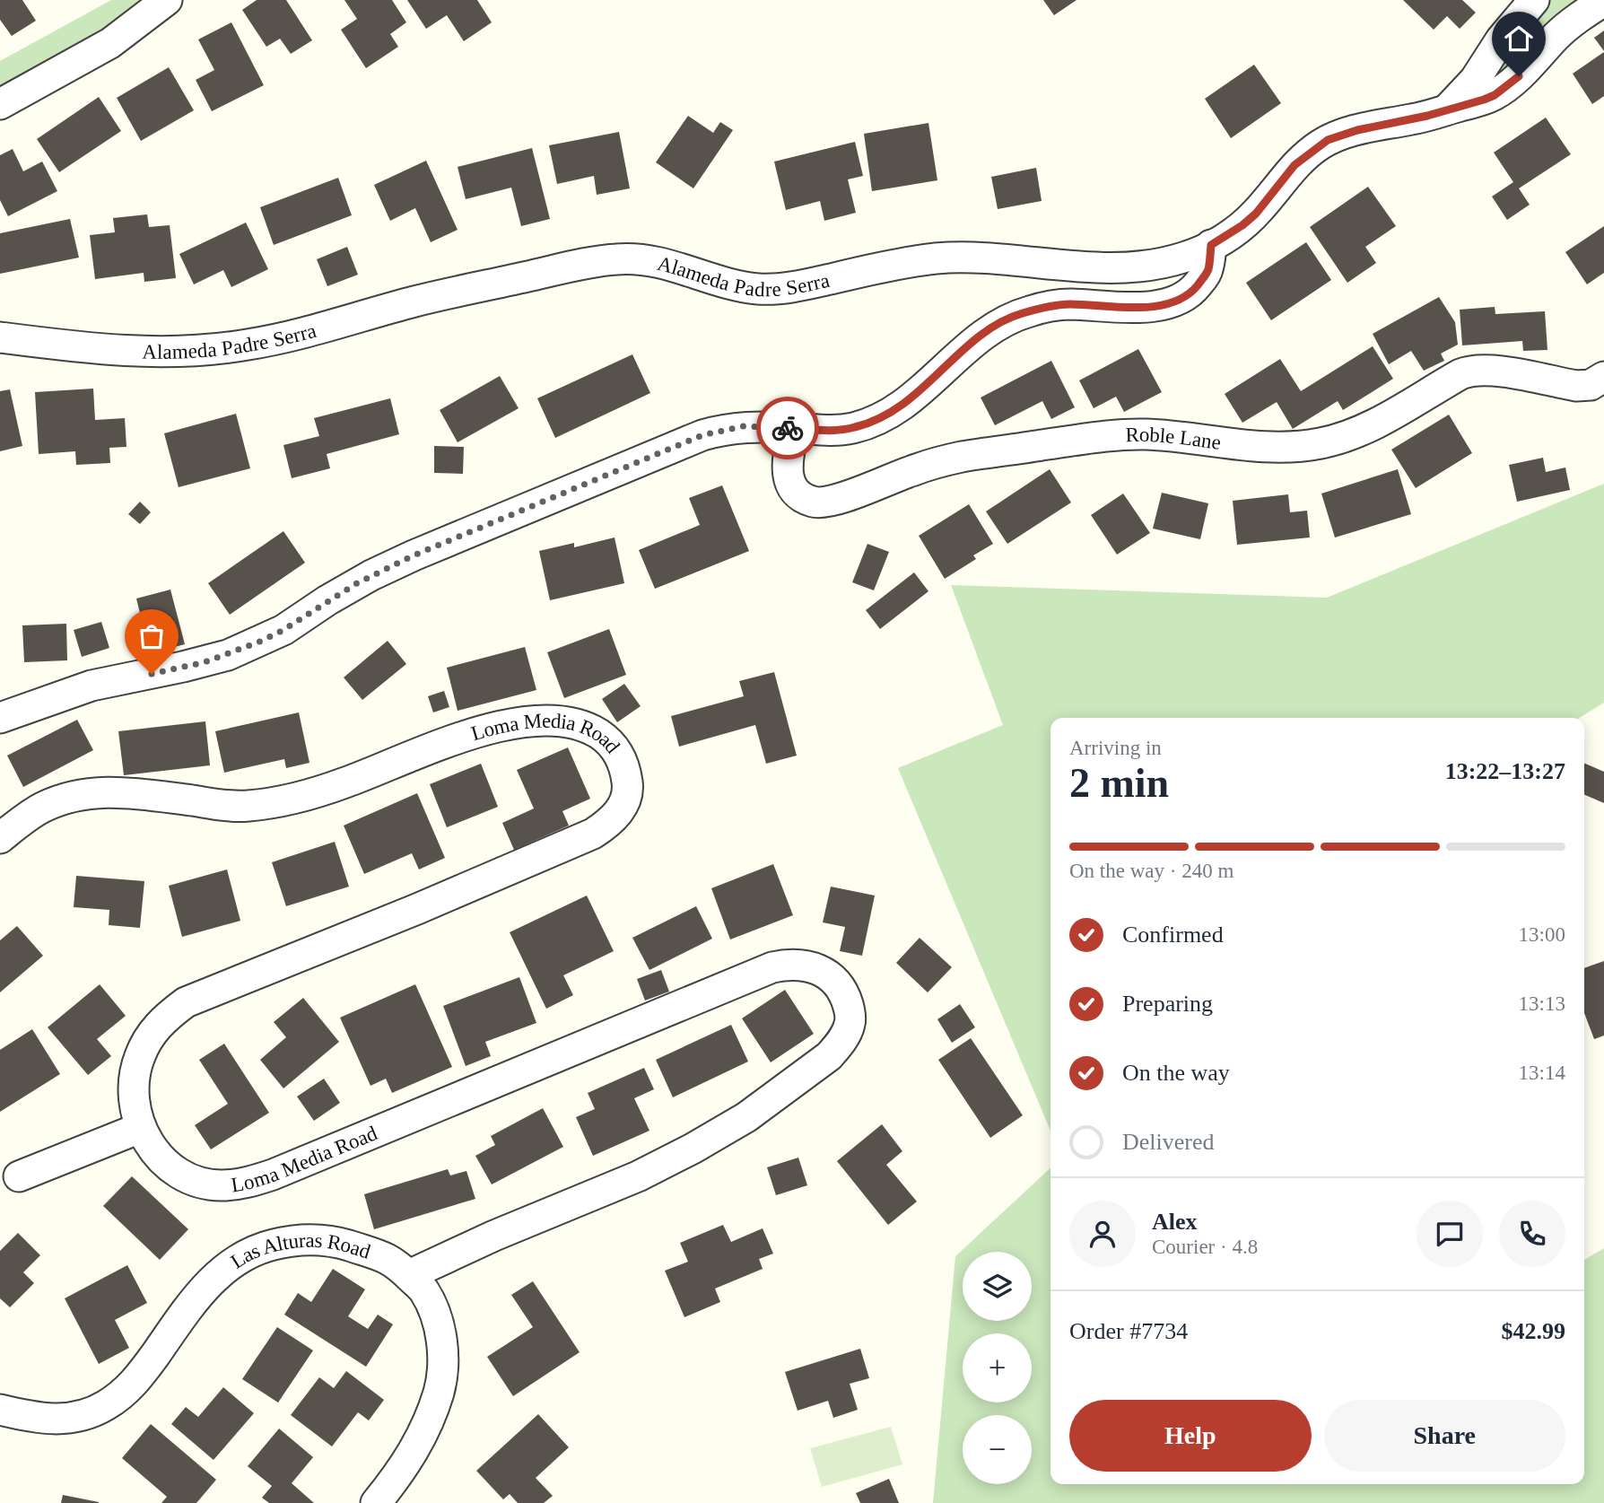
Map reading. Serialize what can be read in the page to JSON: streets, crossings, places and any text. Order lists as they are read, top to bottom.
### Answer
{
  "streets": {
    "street": [
      "Alameda Padre Serra",
      "Roble Lane",
      "Loma Media Road",
      "Las Alturas Road"
    ]
  },
  "crossings": [
    ["Loma Media Road", "Las Alturas Road"]
  ],
  "page": {
    "heading": ["2 min", "Arriving in", "13:22–13:27"],
    "panel": [
      "Alex",
      "Courier · 4.8",
      "Order #7734",
      "$42.99"
    ],
    "bar": "On the way · 240 m",
    "list": [
      ["Confirmed", "13:00"],
      ["Preparing", "13:13"],
      ["On the way", "13:14"],
      "Delivered"
    ],
    "map_buttons": ["+", "−"],
    "buttons": ["Help", "Share"]
  }
}
